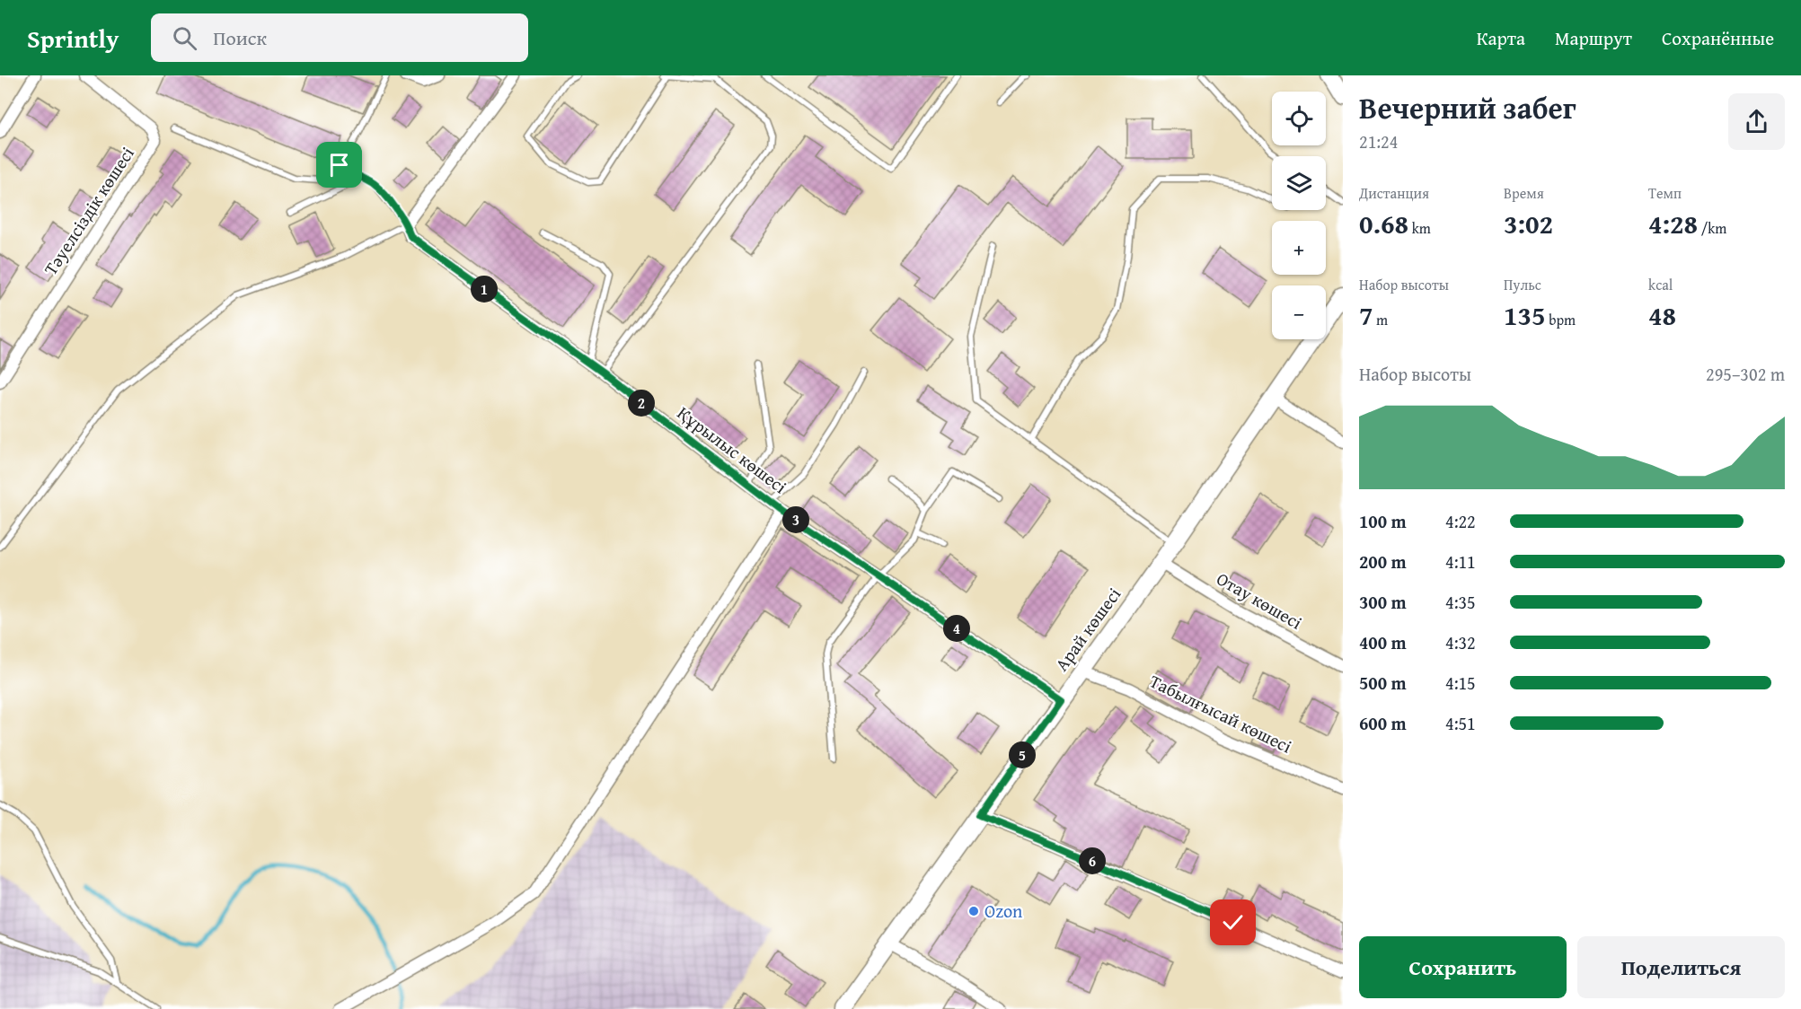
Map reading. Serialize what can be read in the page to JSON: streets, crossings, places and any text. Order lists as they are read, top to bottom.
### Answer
{
  "streets": {
    "main road": ["Арай көшесі"],
    "street": [
      "Тәуелсіздік көшесі",
      "Құрылыс көшесі",
      "Отау көшесі",
      "Табылғысай көшесі"
    ]
  },
  "crossings": [
    ["Құрылыс көшесі", "Арай көшесі"],
    ["Отау көшесі", "Арай көшесі"],
    ["Арай көшесі", "Табылғысай көшесі"]
  ],
  "places": ["Ozon"],
  "page": {
    "header": "Sprintly",
    "search": "Поиск",
    "nav": ["Карта", "Маршрут", "Сохранённые"],
    "heading": ["Вечерний забег", "21:24"],
    "map_buttons": ["+", "−"],
    "stats": [
      ["Дистанция", "0.68 km"],
      ["Время", "3:02"],
      ["Темп", "4:28 /km"],
      ["Набор высоты", "7 m"],
      ["Пульс", "135 bpm"],
      ["kcal", "48"]
    ],
    "pins": [
      "1",
      "2",
      "3",
      "4",
      "5",
      "6"
    ],
    "chart": ["Набор высоты", "295–302 m"],
    "list": [
      {
        "name": "100 m",
        "note": "4:22"
      },
      {
        "name": "200 m",
        "note": "4:11"
      },
      {
        "name": "300 m",
        "note": "4:35"
      },
      {
        "name": "400 m",
        "note": "4:32"
      },
      {
        "name": "500 m",
        "note": "4:15"
      },
      {
        "name": "600 m",
        "note": "4:51"
      }
    ],
    "buttons": ["Сохранить", "Поделиться"]
  }
}
